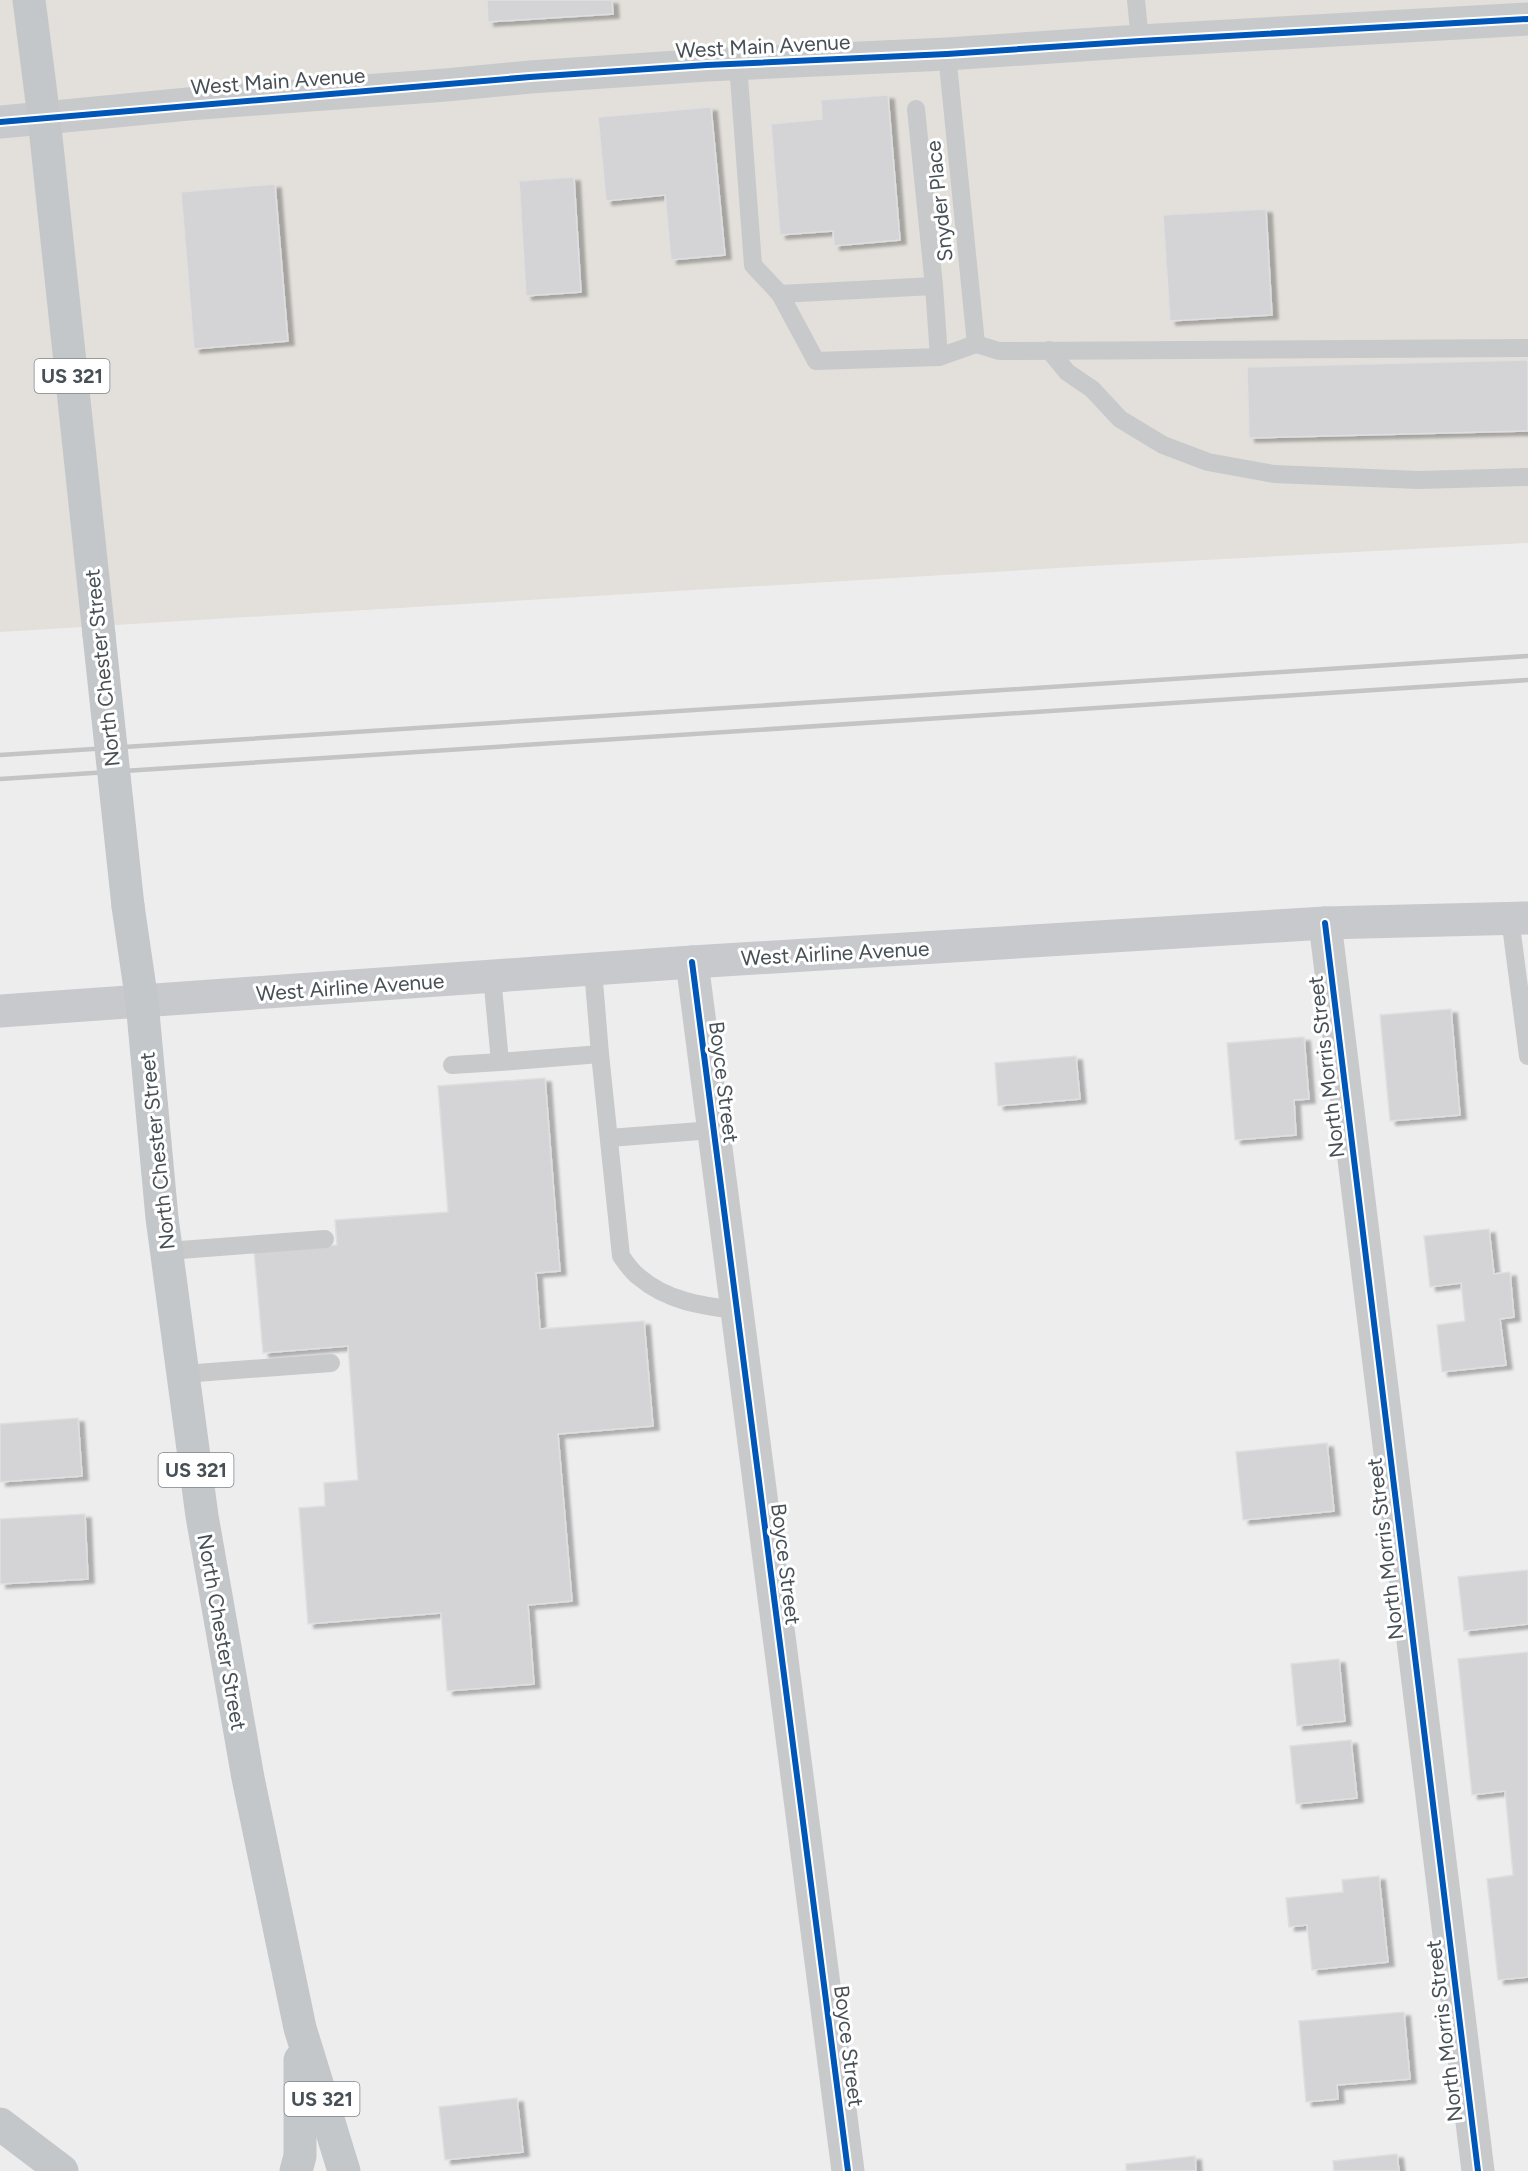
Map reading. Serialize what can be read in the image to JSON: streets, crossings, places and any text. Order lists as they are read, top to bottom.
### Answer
{
  "streets": {
    "main road": [
      "West Main Avenue",
      "US 321",
      "North Chester Street",
      "West Airline Avenue"
    ],
    "street": ["North Morris Street", "Boyce Street"],
    "lane": ["Snyder Place"]
  },
  "crossings": [
    ["West Main Avenue", "Snyder Place"],
    ["West Main Avenue", "US 321"],
    ["West Main Avenue", "North Chester Street"],
    ["US 321", "North Chester Street"],
    ["North Chester Street", "West Airline Avenue"],
    ["West Airline Avenue", "North Morris Street"],
    ["West Airline Avenue", "Boyce Street"]
  ]
}
